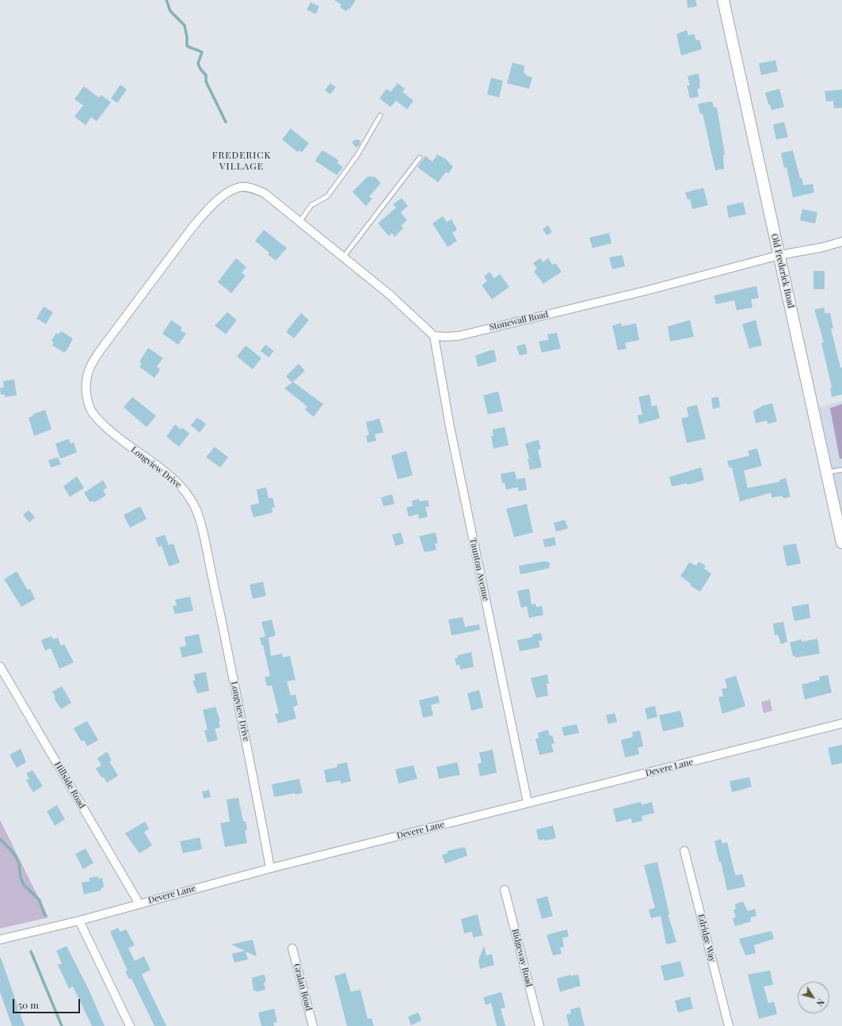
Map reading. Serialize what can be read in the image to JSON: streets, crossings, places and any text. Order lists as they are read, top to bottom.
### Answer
{
  "streets": {
    "street": [
      "Old Frederick Road",
      "Stonewall Road",
      "Longview Drive",
      "Taunton Avenue",
      "Devere Lane",
      "Hillside Road",
      "Edridge Way",
      "Ridgeway Road",
      "Gralan Road"
    ]
  },
  "crossings": [
    ["Old Frederick Road", "Stonewall Road"],
    ["Stonewall Road", "Taunton Avenue"],
    ["Longview Drive", "Devere Lane"],
    ["Taunton Avenue", "Devere Lane"],
    ["Devere Lane", "Hillside Road"]
  ],
  "districts": ["FREDERICK VILLAGE"],
  "scale_bar": "50 m",
  "north": "bottom right"
}
